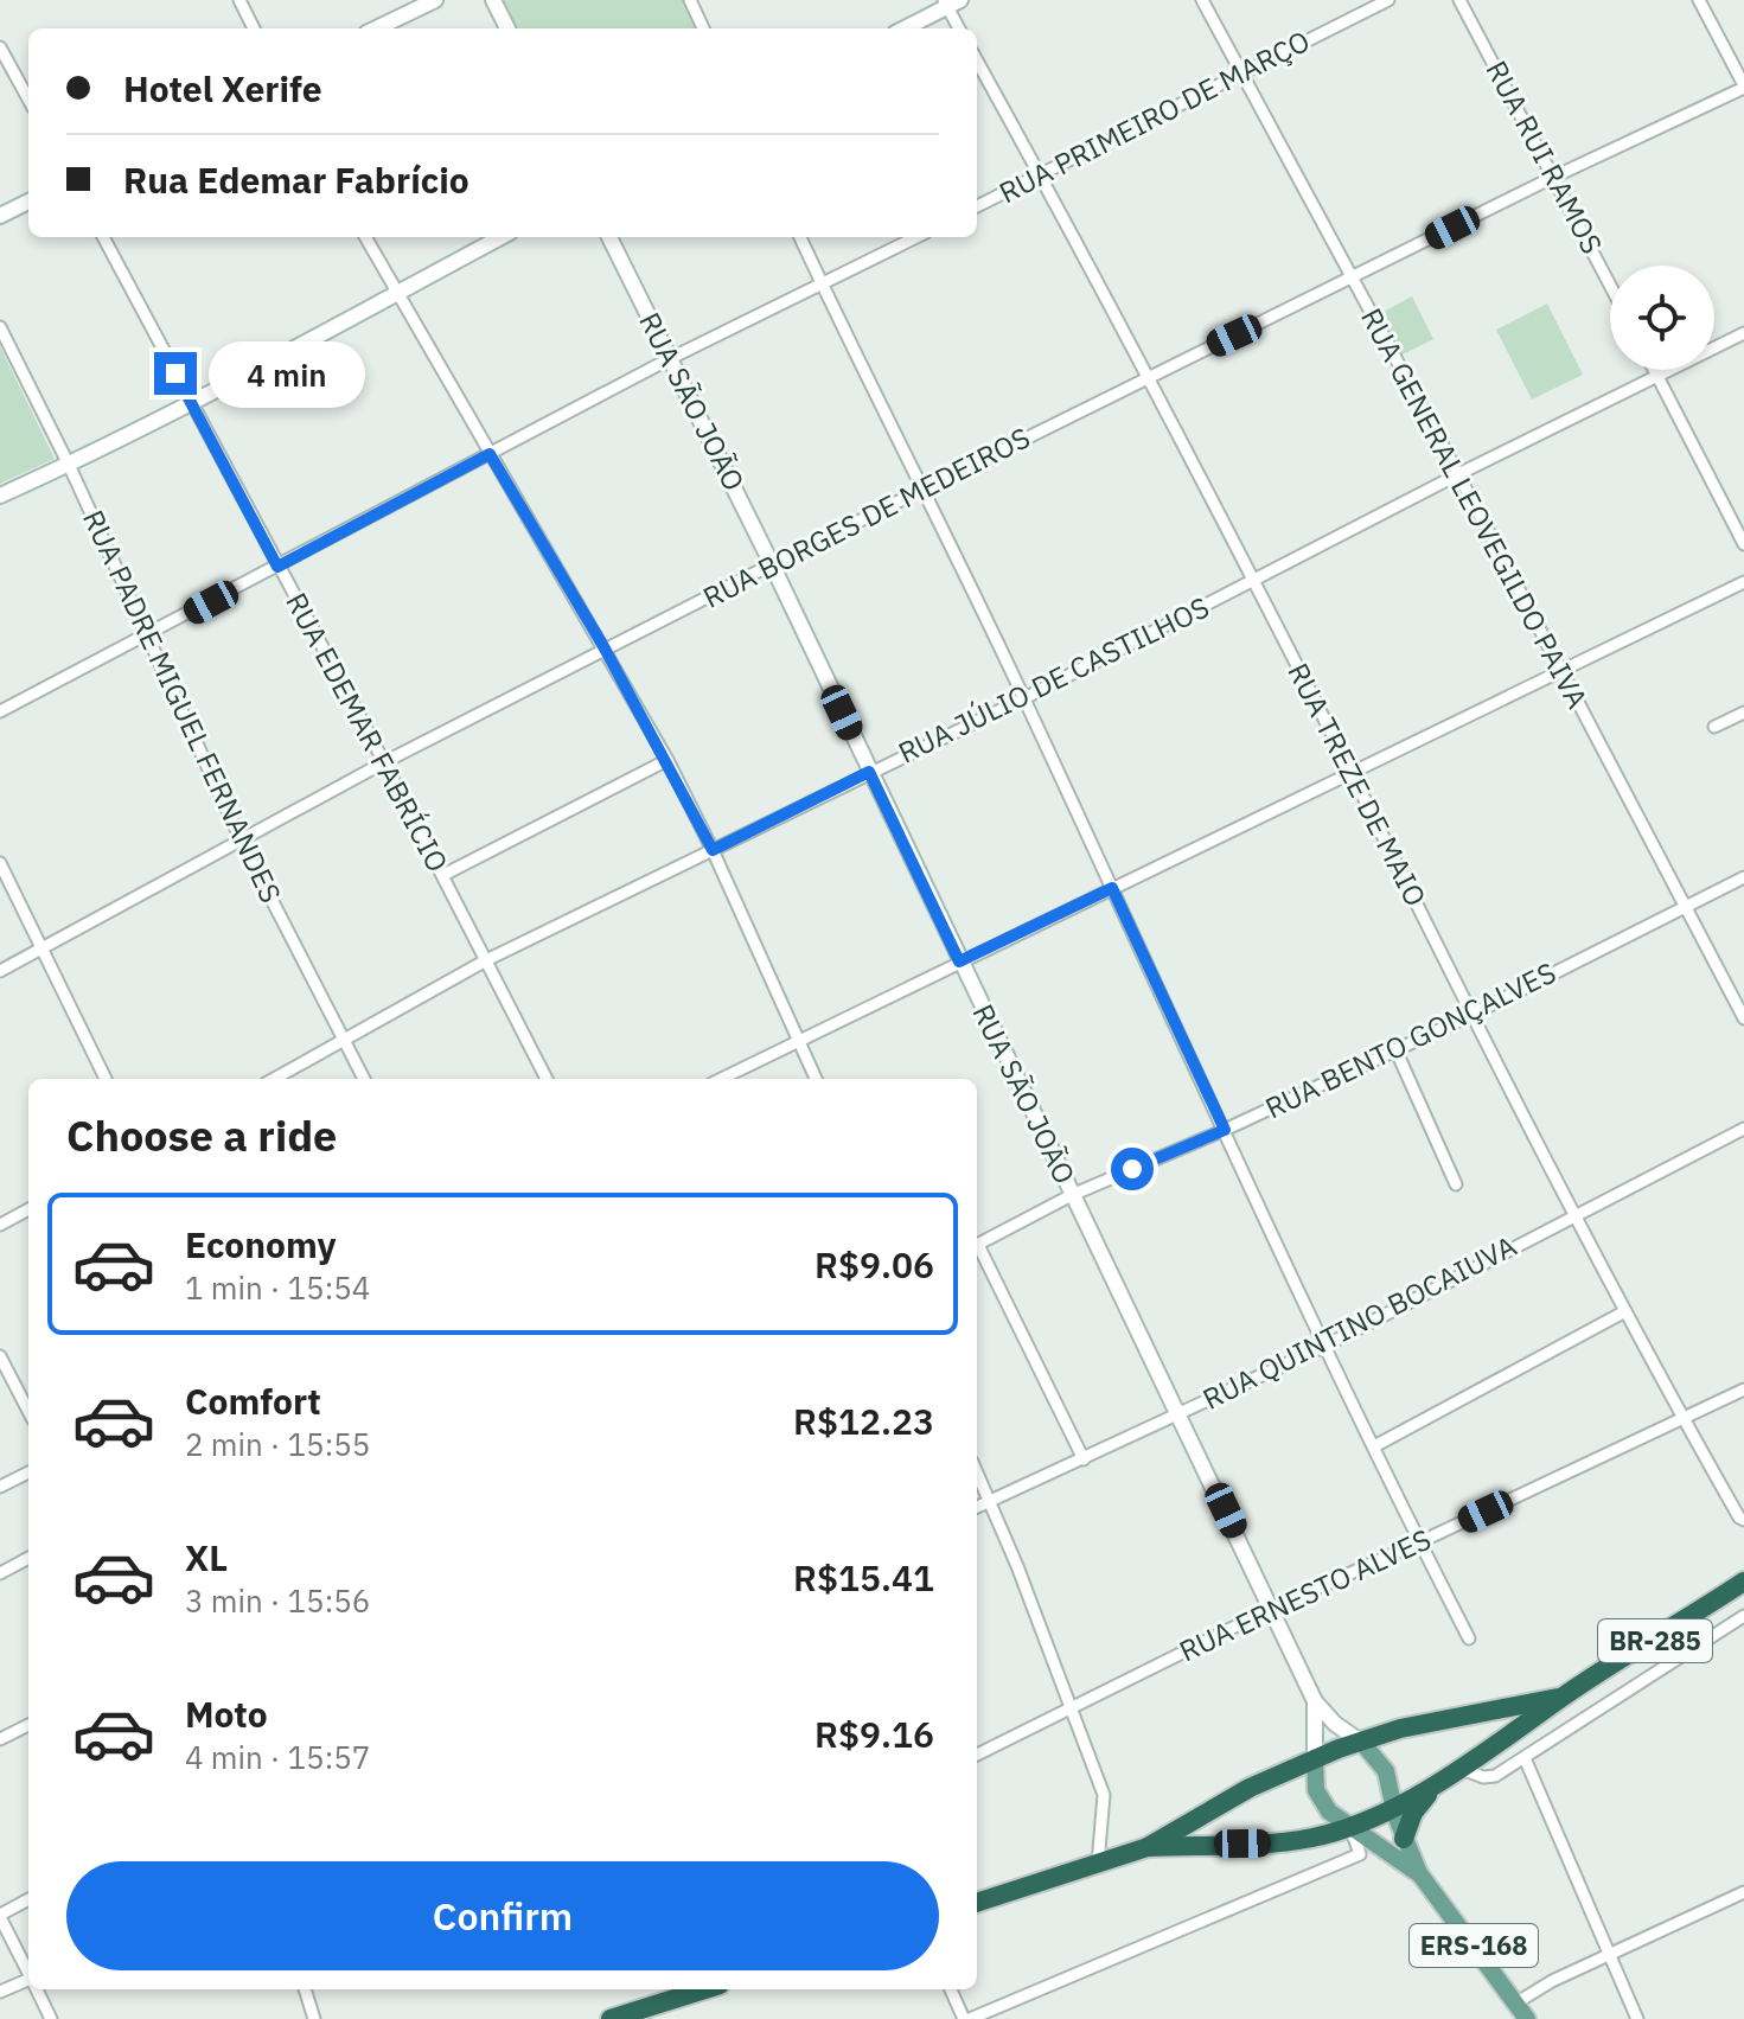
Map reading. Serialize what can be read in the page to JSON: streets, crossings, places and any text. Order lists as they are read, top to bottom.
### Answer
{
  "streets": {
    "highway": ["BR-285"],
    "main road": ["RUA SÃO JOÃO", "ERS-168"],
    "street": [
      "RUA PRIMEIRO DE MARÇO",
      "RUA RUI RAMOS",
      "RUA GENERAL LEOVEGILDO PAIVA",
      "RUA BORGES DE MEDEIROS",
      "RUA JÚLIO DE CASTILHOS",
      "RUA PADRE MIGUEL FERNANDES",
      "RUA EDEMAR FABRÍCIO",
      "RUA TREZE DE MAIO",
      "RUA BENTO GONÇALVES",
      "RUA QUINTINO BOCAIUVA",
      "RUA ERNESTO ALVES"
    ]
  },
  "crossings": [
    ["RUA PRIMEIRO DE MARÇO", "RUA GENERAL LEOVEGILDO PAIVA"],
    ["RUA PRIMEIRO DE MARÇO", "RUA TREZE DE MAIO"],
    ["RUA RUI RAMOS", "RUA BORGES DE MEDEIROS"],
    ["RUA SÃO JOÃO", "RUA BORGES DE MEDEIROS"],
    ["RUA SÃO JOÃO", "RUA JÚLIO DE CASTILHOS"],
    ["RUA SÃO JOÃO", "RUA BENTO GONÇALVES"],
    ["RUA SÃO JOÃO", "RUA QUINTINO BOCAIUVA"],
    ["RUA SÃO JOÃO", "RUA ERNESTO ALVES"],
    ["RUA SÃO JOÃO", "BR-285"],
    ["RUA SÃO JOÃO", "ERS-168"],
    ["RUA GENERAL LEOVEGILDO PAIVA", "RUA BORGES DE MEDEIROS"],
    ["RUA GENERAL LEOVEGILDO PAIVA", "RUA JÚLIO DE CASTILHOS"],
    ["RUA GENERAL LEOVEGILDO PAIVA", "RUA BENTO GONÇALVES"],
    ["RUA BORGES DE MEDEIROS", "RUA PADRE MIGUEL FERNANDES"],
    ["RUA BORGES DE MEDEIROS", "RUA EDEMAR FABRÍCIO"],
    ["RUA BORGES DE MEDEIROS", "RUA TREZE DE MAIO"],
    ["RUA JÚLIO DE CASTILHOS", "RUA PADRE MIGUEL FERNANDES"],
    ["RUA JÚLIO DE CASTILHOS", "RUA EDEMAR FABRÍCIO"],
    ["RUA JÚLIO DE CASTILHOS", "RUA TREZE DE MAIO"],
    ["RUA TREZE DE MAIO", "RUA BENTO GONÇALVES"],
    ["RUA TREZE DE MAIO", "RUA QUINTINO BOCAIUVA"],
    ["RUA TREZE DE MAIO", "RUA ERNESTO ALVES"],
    ["BR-285", "ERS-168"]
  ],
  "page": {
    "banner": ["Hotel Xerife", "Rua Edemar Fabrício"],
    "bubble": "4 min",
    "heading": "Choose a ride",
    "list": [
      {
        "name": "Economy",
        "note": "1 min · 15:54",
        "value": "R$9.06"
      },
      {
        "name": "Comfort",
        "note": "2 min · 15:55",
        "value": "R$12.23"
      },
      {
        "name": "XL",
        "note": "3 min · 15:56",
        "value": "R$15.41"
      },
      {
        "name": "Moto",
        "note": "4 min · 15:57",
        "value": "R$9.16"
      }
    ],
    "buttons": "Confirm"
  }
}
